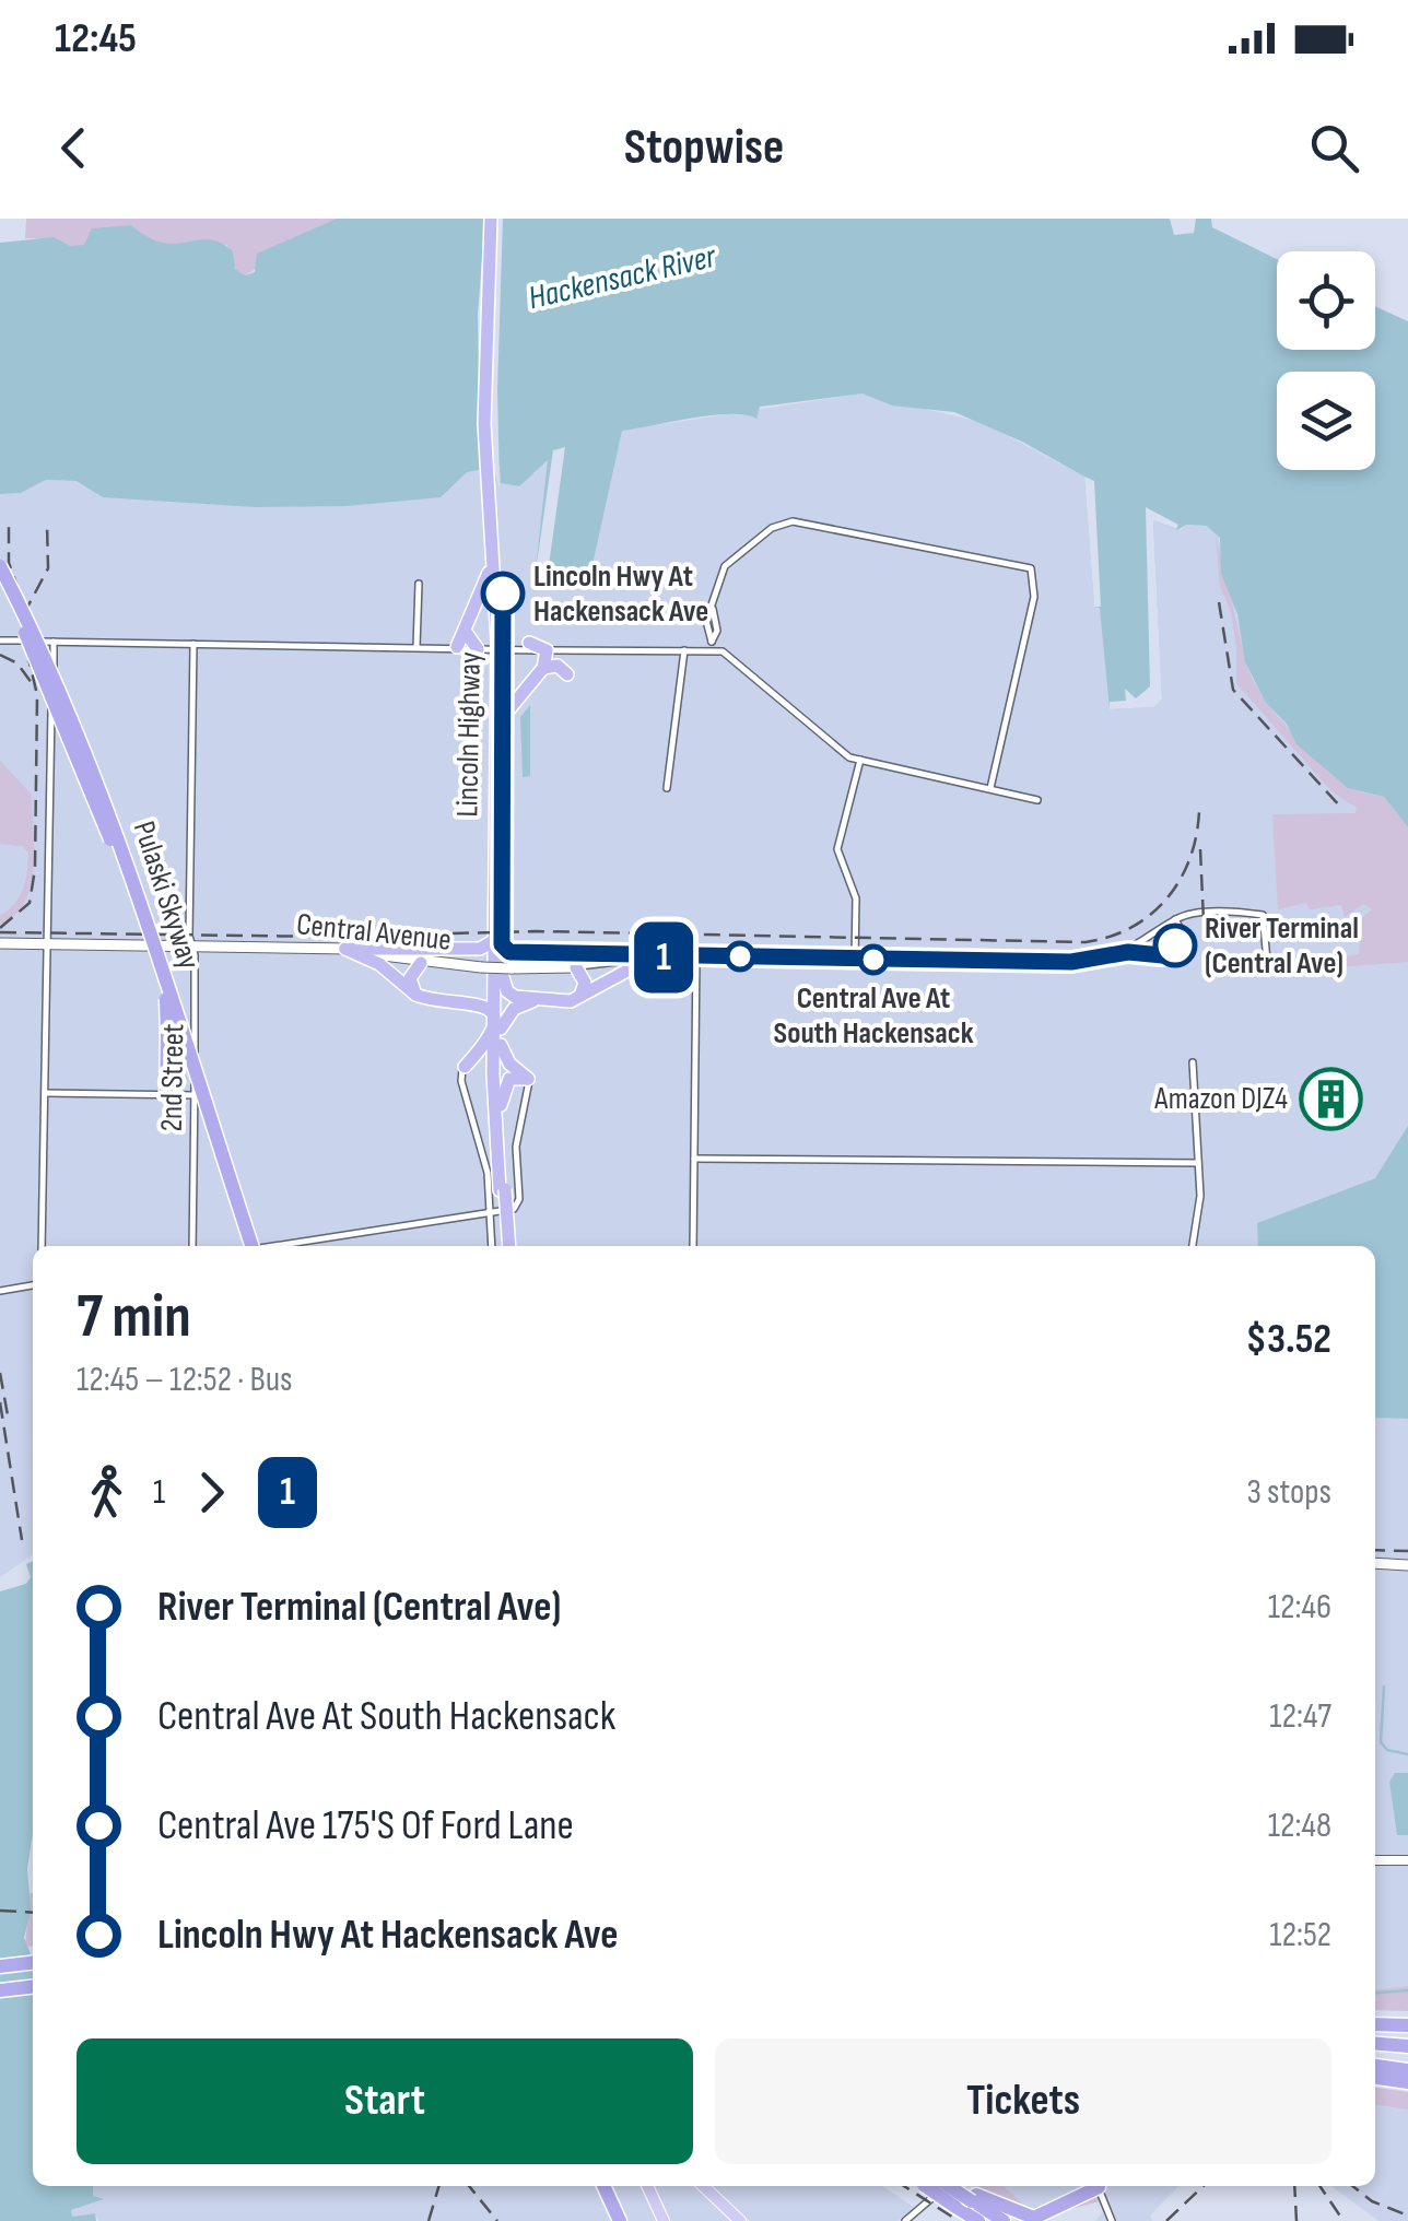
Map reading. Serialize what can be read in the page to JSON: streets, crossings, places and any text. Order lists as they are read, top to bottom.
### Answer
{
  "streets": {
    "highway": ["Lincoln Highway", "Pulaski Skyway"],
    "main road": ["Central Avenue"],
    "street": ["2nd Street"]
  },
  "crossings": [
    ["Lincoln Highway", "Central Avenue"],
    ["Central Avenue", "2nd Street"]
  ],
  "water": ["Hackensack River"],
  "places": {
    "other": ["Lincoln Hwy At Hackensack Ave", "River Terminal (Central Ave)", "Central Ave At South Hackensack"],
    "building": ["Amazon DJZ4"]
  },
  "lines": ["bus line 1"],
  "page": {
    "status": "12:45",
    "header": "Stopwise",
    "on_map": "1",
    "heading": ["7 min", "12:45 – 12:52 · Bus", "$3.52"],
    "legs": ["1", "1", "3 stops"],
    "list": [
      {
        "name": "River Terminal (Central Ave)",
        "value": "12:46"
      },
      {
        "name": "Central Ave At South Hackensack",
        "value": "12:47"
      },
      {
        "name": "Central Ave 175'S Of Ford Lane",
        "value": "12:48"
      },
      {
        "name": "Lincoln Hwy At Hackensack Ave",
        "value": "12:52"
      }
    ],
    "buttons": ["Start", "Tickets"]
  }
}
